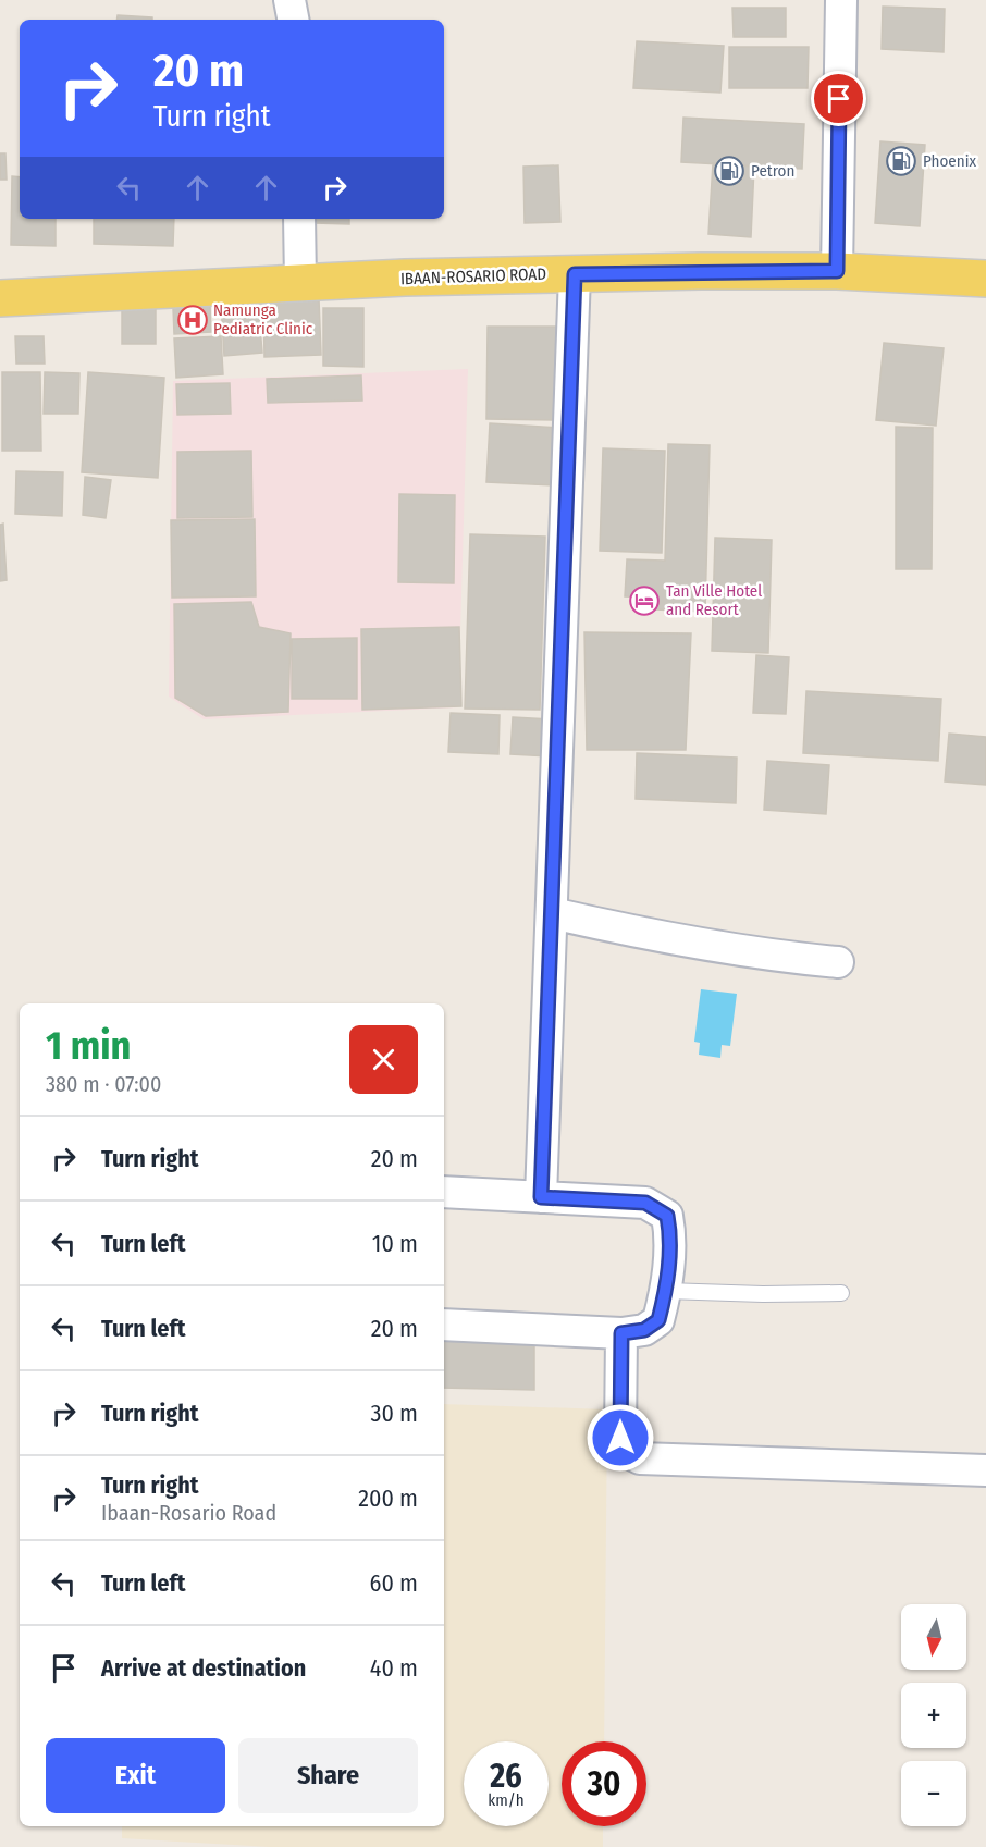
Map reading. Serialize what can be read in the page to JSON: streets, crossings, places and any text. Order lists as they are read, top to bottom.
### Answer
{
  "streets": {
    "main road": ["IBAAN-ROSARIO ROAD"]
  },
  "places": {
    "fuel station": ["Phoenix", "Petron"],
    "hospital": ["Namunga Pediatric Clinic"],
    "hotel": ["Tan Ville Hotel and Resort"]
  },
  "north": "bottom",
  "page": {
    "turn": ["20 m", "Turn right"],
    "heading": ["1 min", "380 m · 07:00"],
    "list": [
      {
        "name": "Turn right",
        "value": "20 m"
      },
      {
        "name": "Turn left",
        "value": "10 m"
      },
      {
        "name": "Turn left",
        "value": "20 m"
      },
      {
        "name": "Turn right",
        "value": "30 m"
      },
      {
        "name": "Turn right",
        "note": "Ibaan-Rosario Road",
        "value": "200 m"
      },
      {
        "name": "Turn left",
        "value": "60 m"
      },
      {
        "name": "Arrive at destination",
        "value": "40 m"
      }
    ],
    "map_buttons": ["+", "−"],
    "buttons": ["Exit", "Share"],
    "speed": "26 km/h",
    "limit": "30"
  }
}
